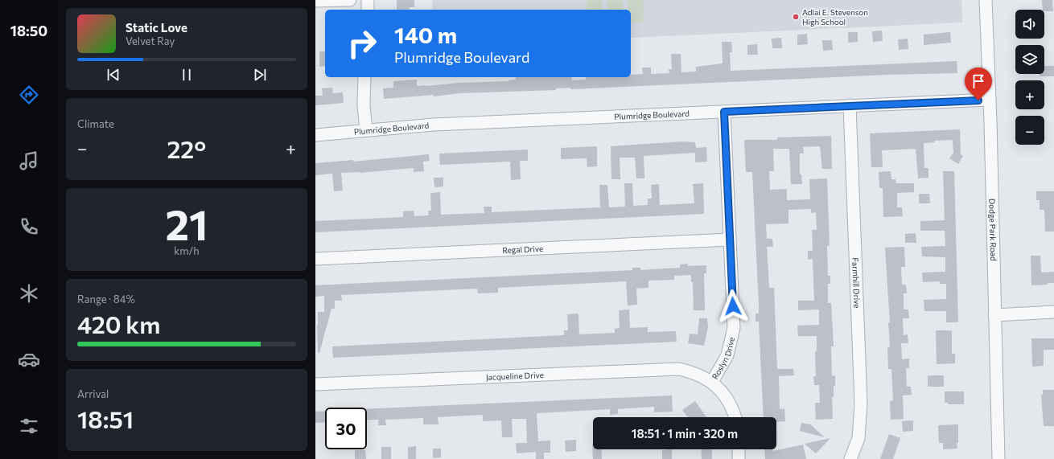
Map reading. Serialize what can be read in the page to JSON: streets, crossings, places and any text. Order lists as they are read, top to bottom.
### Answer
{
  "streets": {
    "street": [
      "Plumridge Boulevard",
      "Dodge Park Road",
      "Regal Drive",
      "Farmhill Drive",
      "Roslyn Drive",
      "Jacqueline Drive"
    ]
  },
  "crossings": [
    ["Plumridge Boulevard", "Dodge Park Road"],
    ["Plumridge Boulevard", "Farmhill Drive"],
    ["Plumridge Boulevard", "Roslyn Drive"],
    ["Regal Drive", "Roslyn Drive"],
    ["Roslyn Drive", "Jacqueline Drive"]
  ],
  "places": ["Adlai E. Stevenson High School"],
  "page": {
    "tabs": "18:50",
    "map_buttons": ["+", "−"],
    "turn": ["140 m", "Plumridge Boulevard"],
    "song": ["Static Love", "Velvet Ray"],
    "tile": [
      "Climate",
      ["21", "km/h"],
      ["Range · 84%", "420 km"],
      ["Arrival", "18:51"]
    ],
    "heat": ["−", "22°", "+"],
    "limit": "30",
    "trip": "18:51 · 1 min · 320 m"
  }
}
